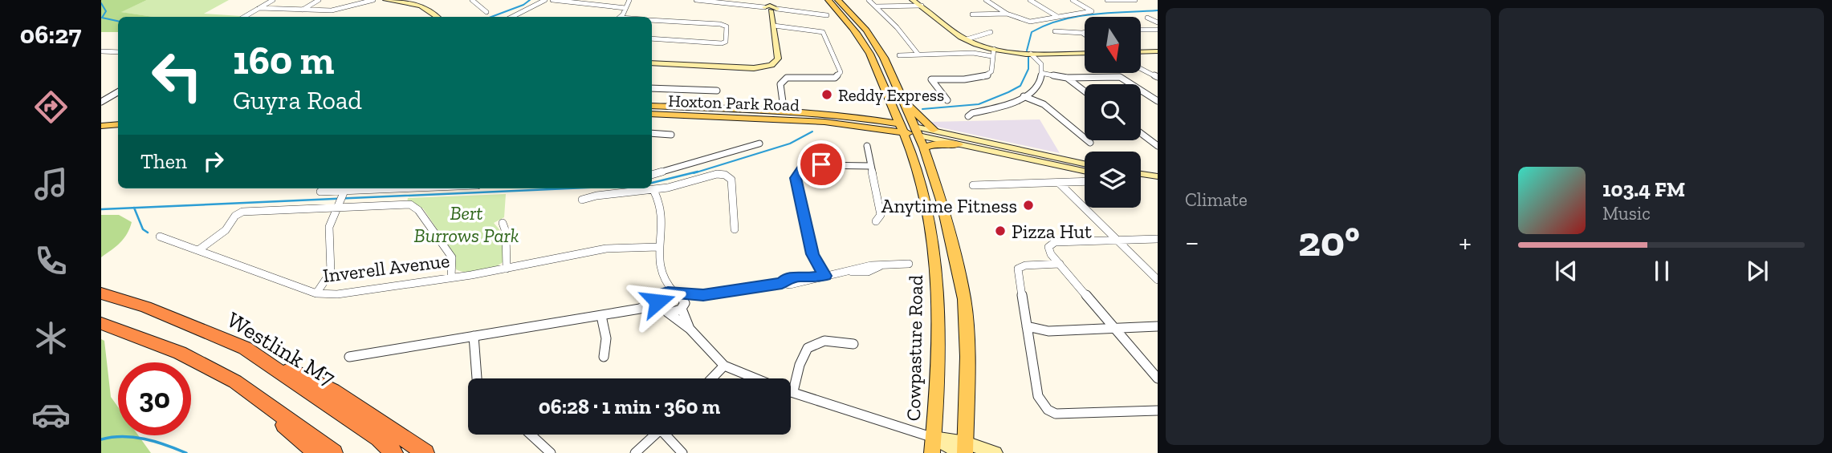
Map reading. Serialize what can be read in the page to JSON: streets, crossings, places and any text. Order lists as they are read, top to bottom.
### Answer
{
  "streets": {
    "highway": ["Westlink M7"],
    "main road": ["Hoxton Park Road", "Cowpasture Road"],
    "street": ["Inverell Avenue"]
  },
  "crossings": [
    ["Hoxton Park Road", "Cowpasture Road"]
  ],
  "parks": ["Bert Burrows Park"],
  "places": ["Reddy Express", "Anytime Fitness", "Pizza Hut"],
  "north": "bottom",
  "page": {
    "tabs": "06:27",
    "tile": "Climate",
    "turn": ["160 m", "Guyra Road"],
    "then": "Then",
    "song": ["103.4 FM", "Music"],
    "heat": ["−", "20°", "+"],
    "limit": "30",
    "trip": "06:28 · 1 min · 360 m"
  }
}
